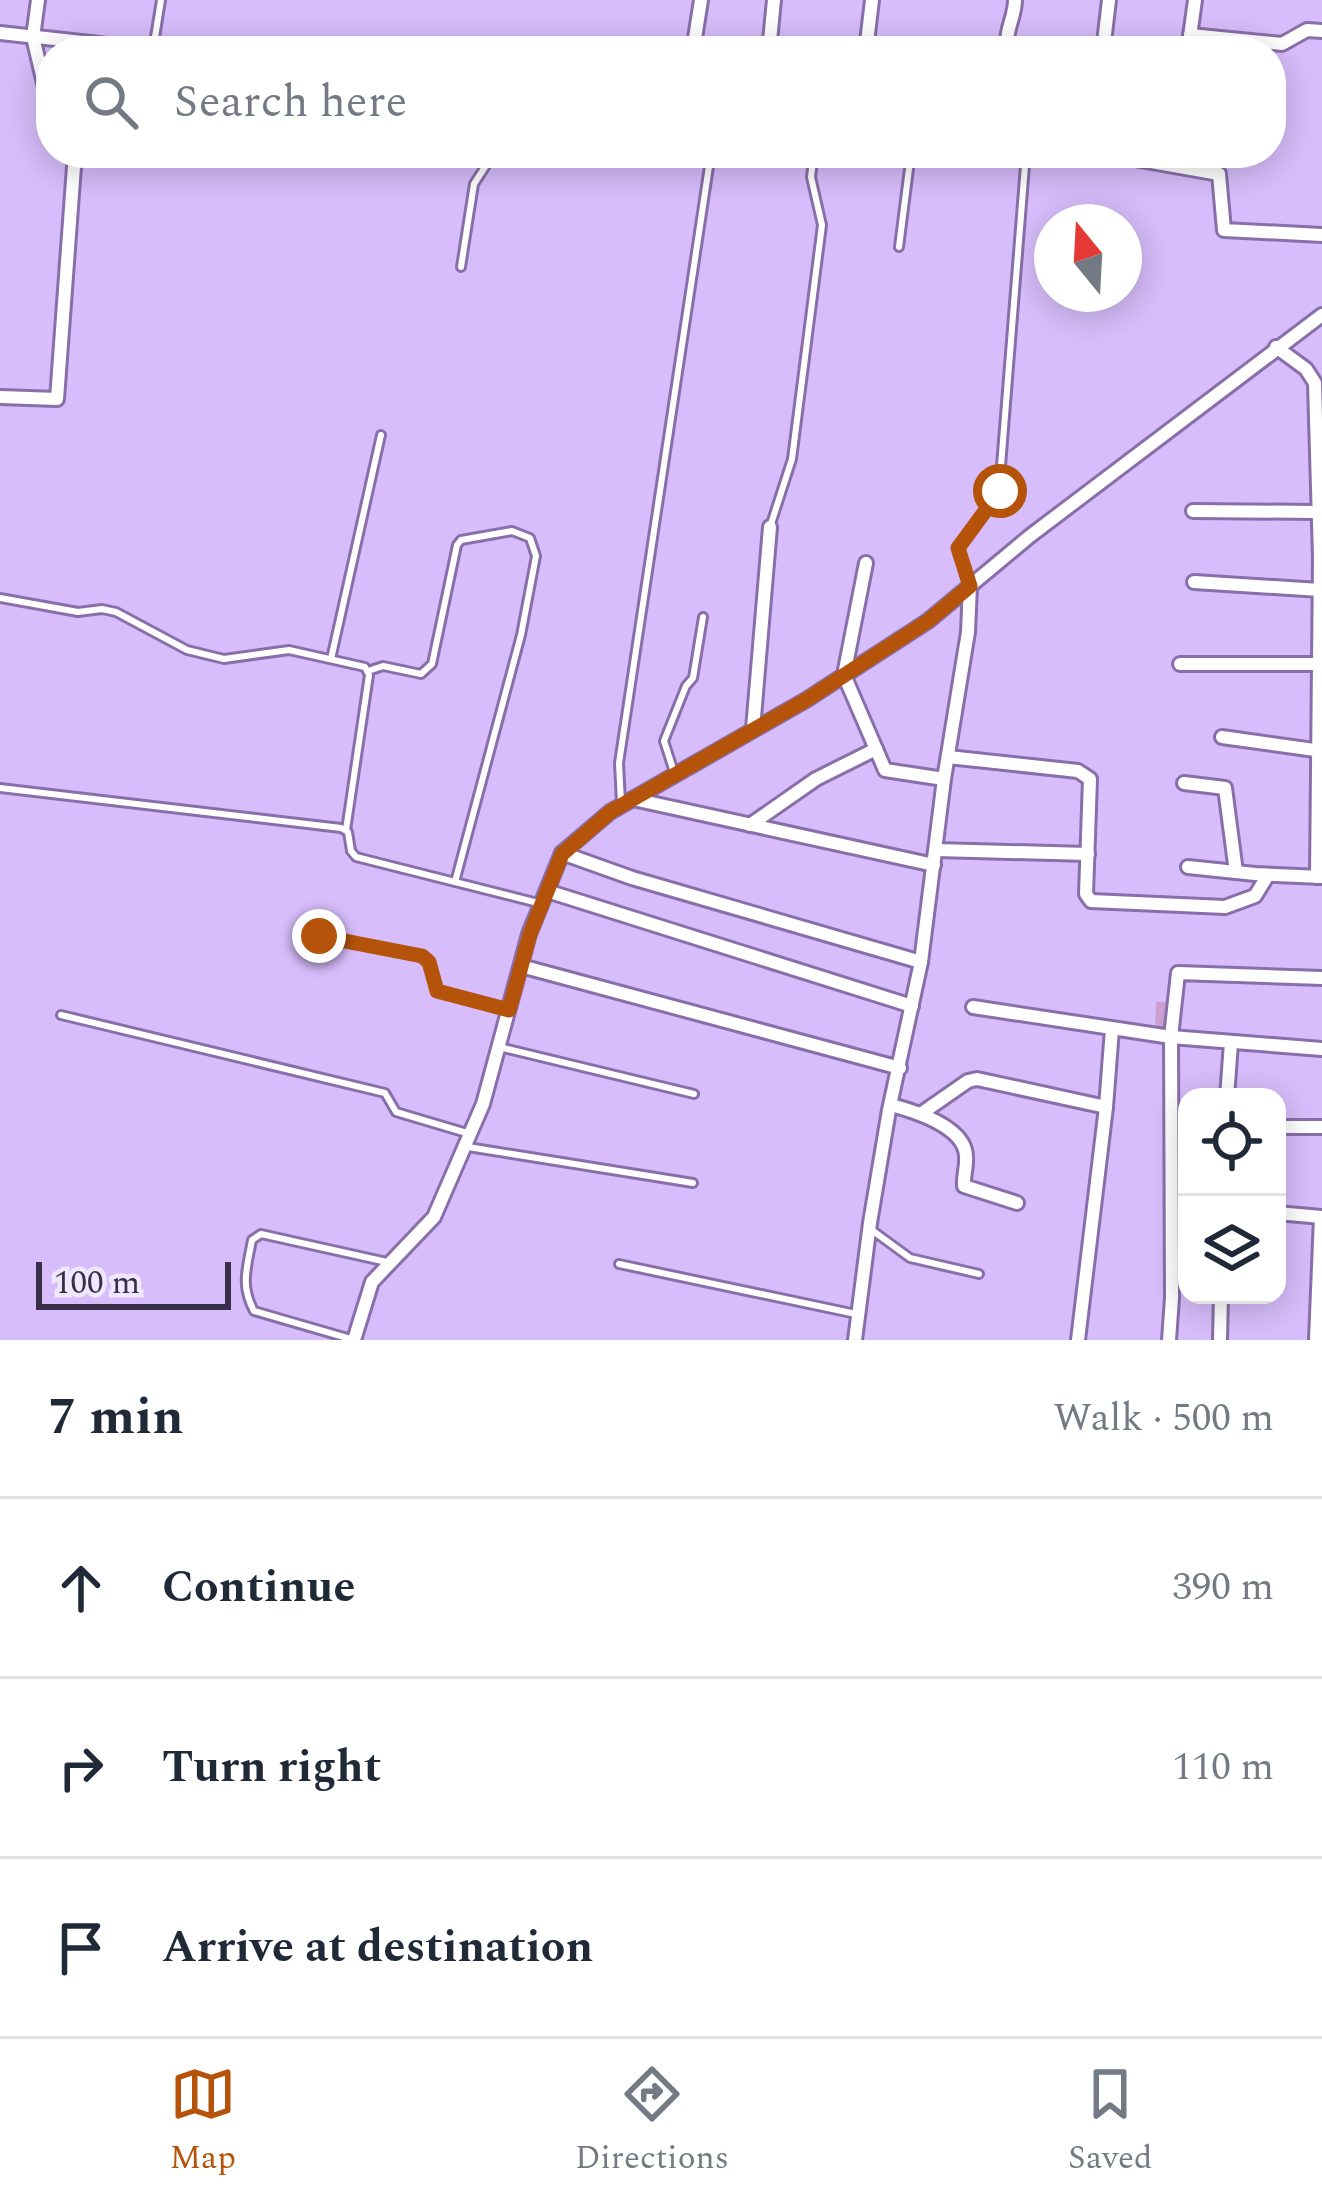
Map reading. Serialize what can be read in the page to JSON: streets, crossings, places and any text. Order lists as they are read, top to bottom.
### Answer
{
  "scale_bar": "100 m",
  "north": "top",
  "page": {
    "search": "Search here",
    "scale": "100 m",
    "heading": ["7 min", "Walk · 500 m"],
    "list": [
      ["Continue", "390 m"],
      ["Turn right", "110 m"],
      "Arrive at destination"
    ],
    "nav": ["Map", "Directions", "Saved"]
  }
}
